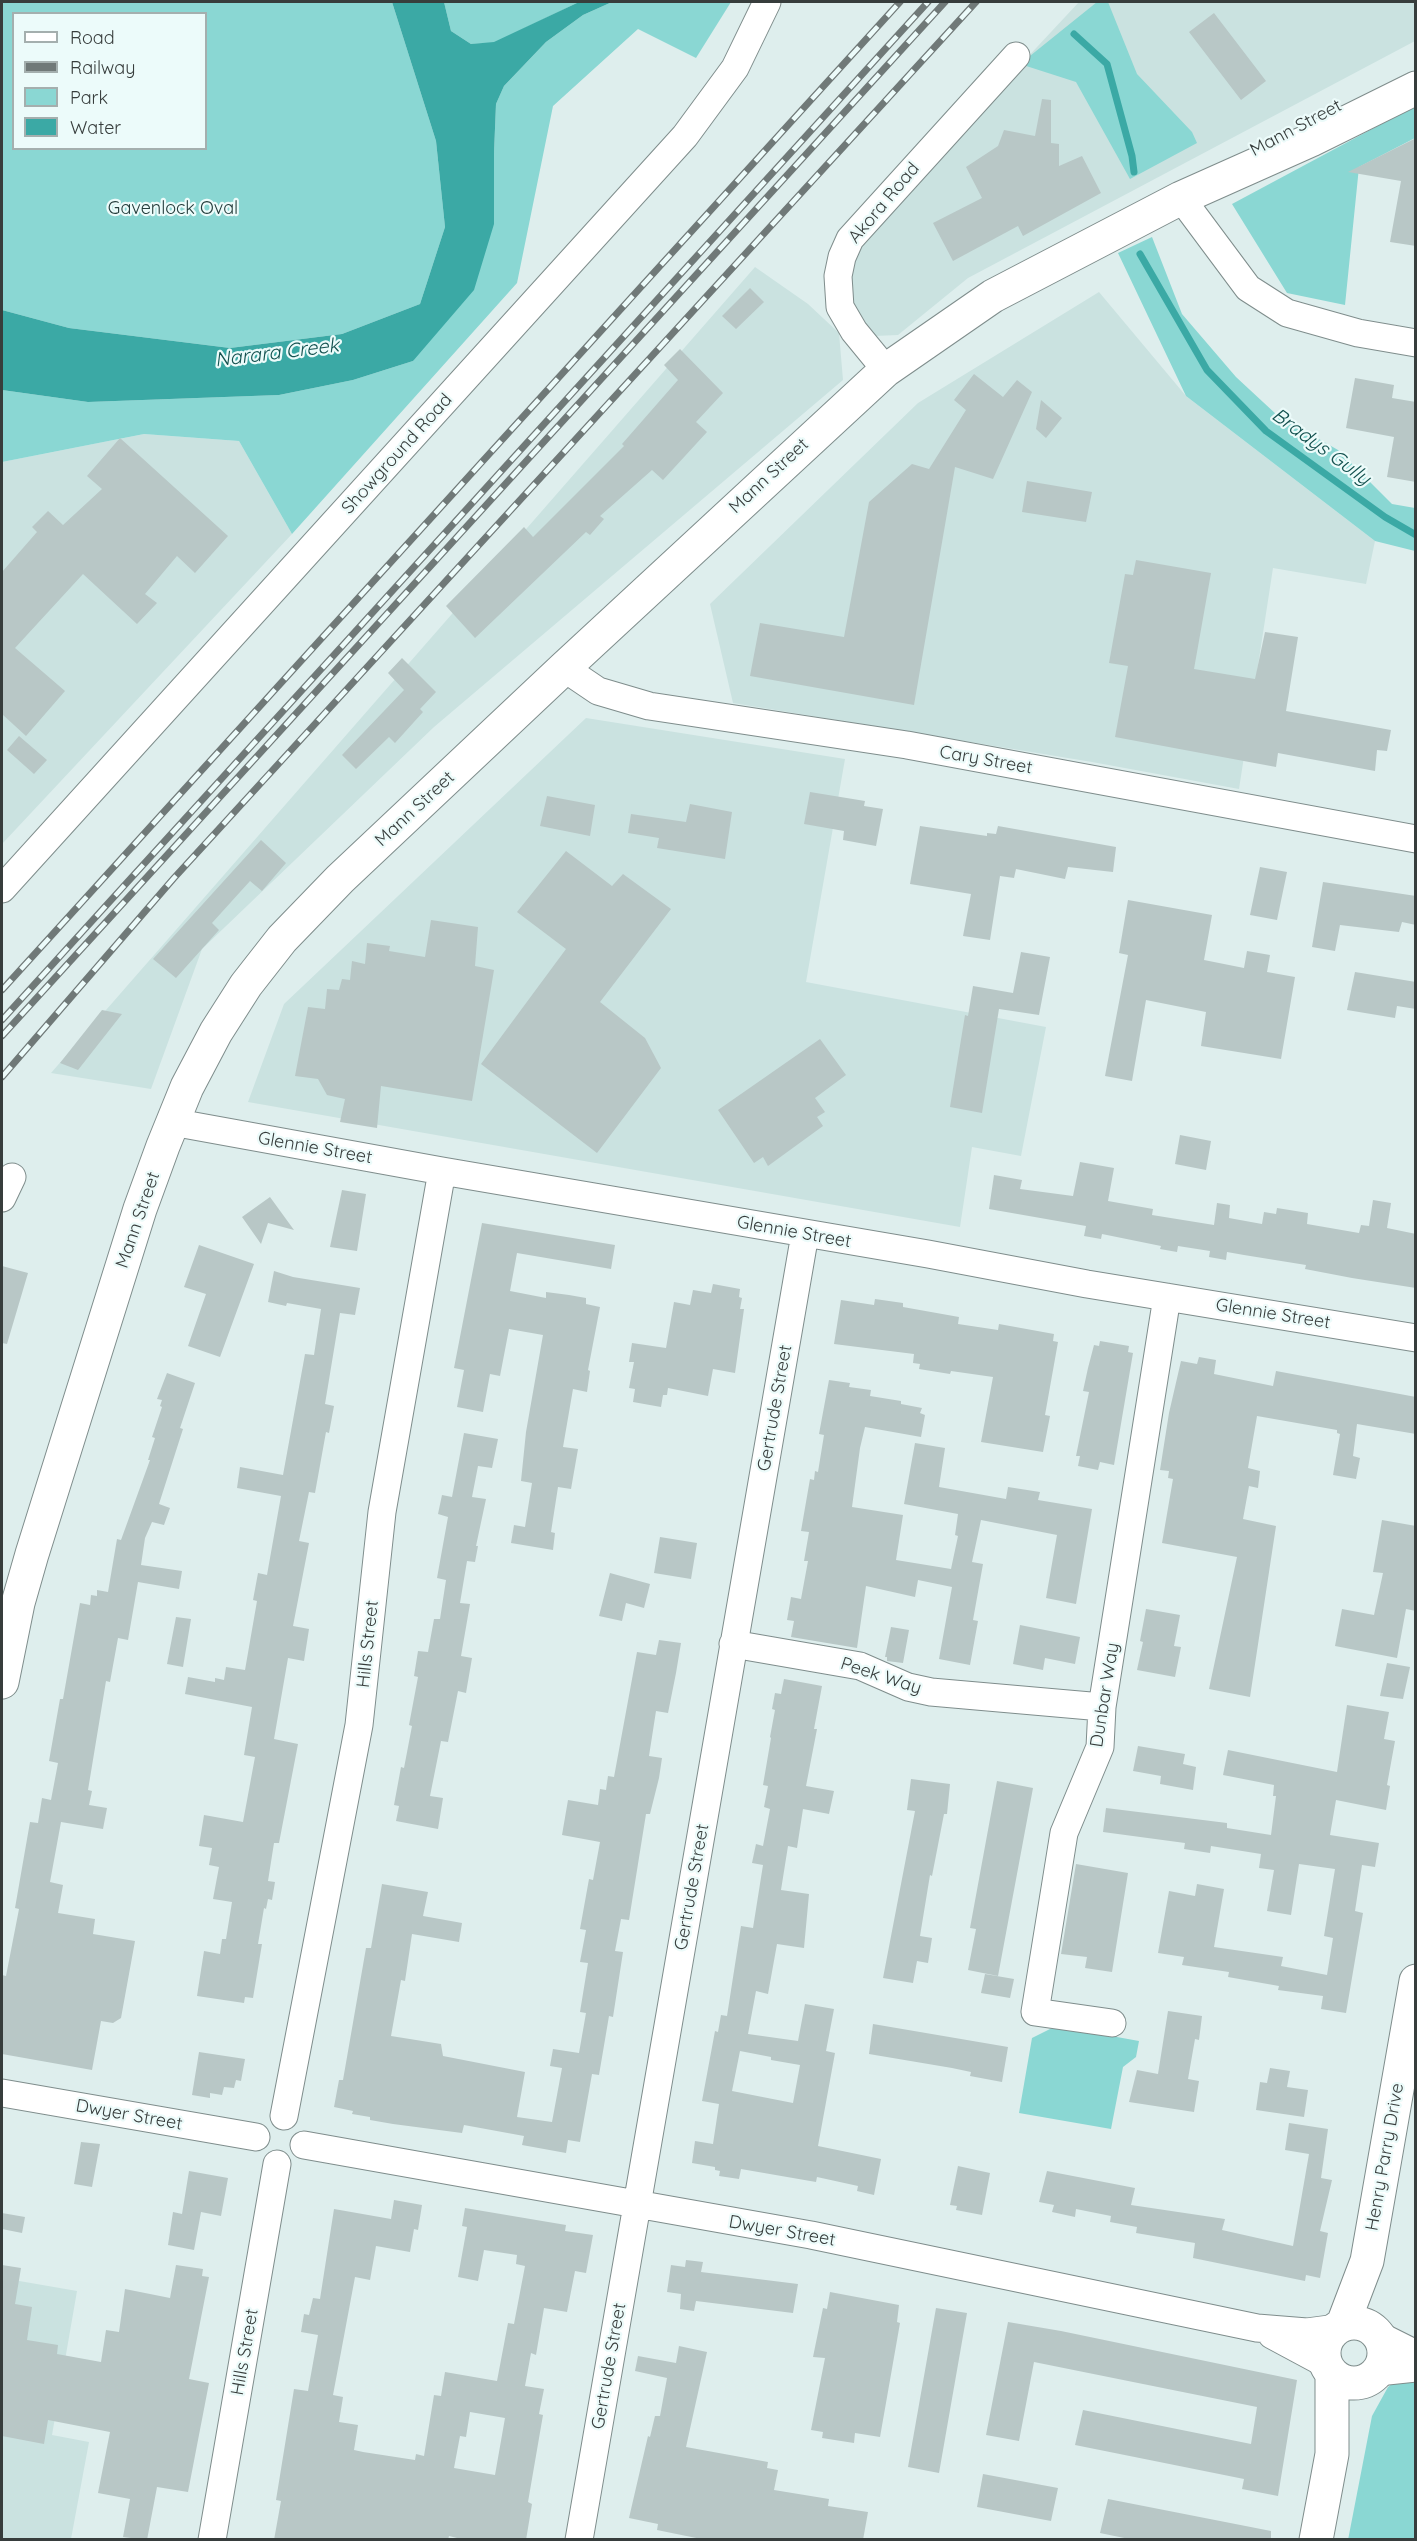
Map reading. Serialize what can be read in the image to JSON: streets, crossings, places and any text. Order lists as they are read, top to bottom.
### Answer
{
  "streets": {
    "main road": ["Mann Street", "Henry Parry Drive"],
    "street": [
      "Akora Road",
      "Showground Road",
      "Cary Street",
      "Glennie Street",
      "Gertrude Street",
      "Hills Street",
      "Peek Way",
      "Dunbar Way",
      "Dwyer Street"
    ]
  },
  "crossings": [
    ["Mann Street", "Akora Road"],
    ["Mann Street", "Cary Street"],
    ["Mann Street", "Glennie Street"],
    ["Glennie Street", "Gertrude Street"],
    ["Glennie Street", "Hills Street"],
    ["Glennie Street", "Dunbar Way"],
    ["Gertrude Street", "Peek Way"],
    ["Gertrude Street", "Dwyer Street"],
    ["Hills Street", "Dwyer Street"],
    ["Peek Way", "Dunbar Way"],
    ["Dwyer Street", "Henry Parry Drive"]
  ],
  "water": ["Narara Creek", "Bradys Gully"],
  "parks": ["Gavenlock Oval"],
  "legend": [
    "Road",
    "Railway",
    "Park",
    "Water"
  ]
}
